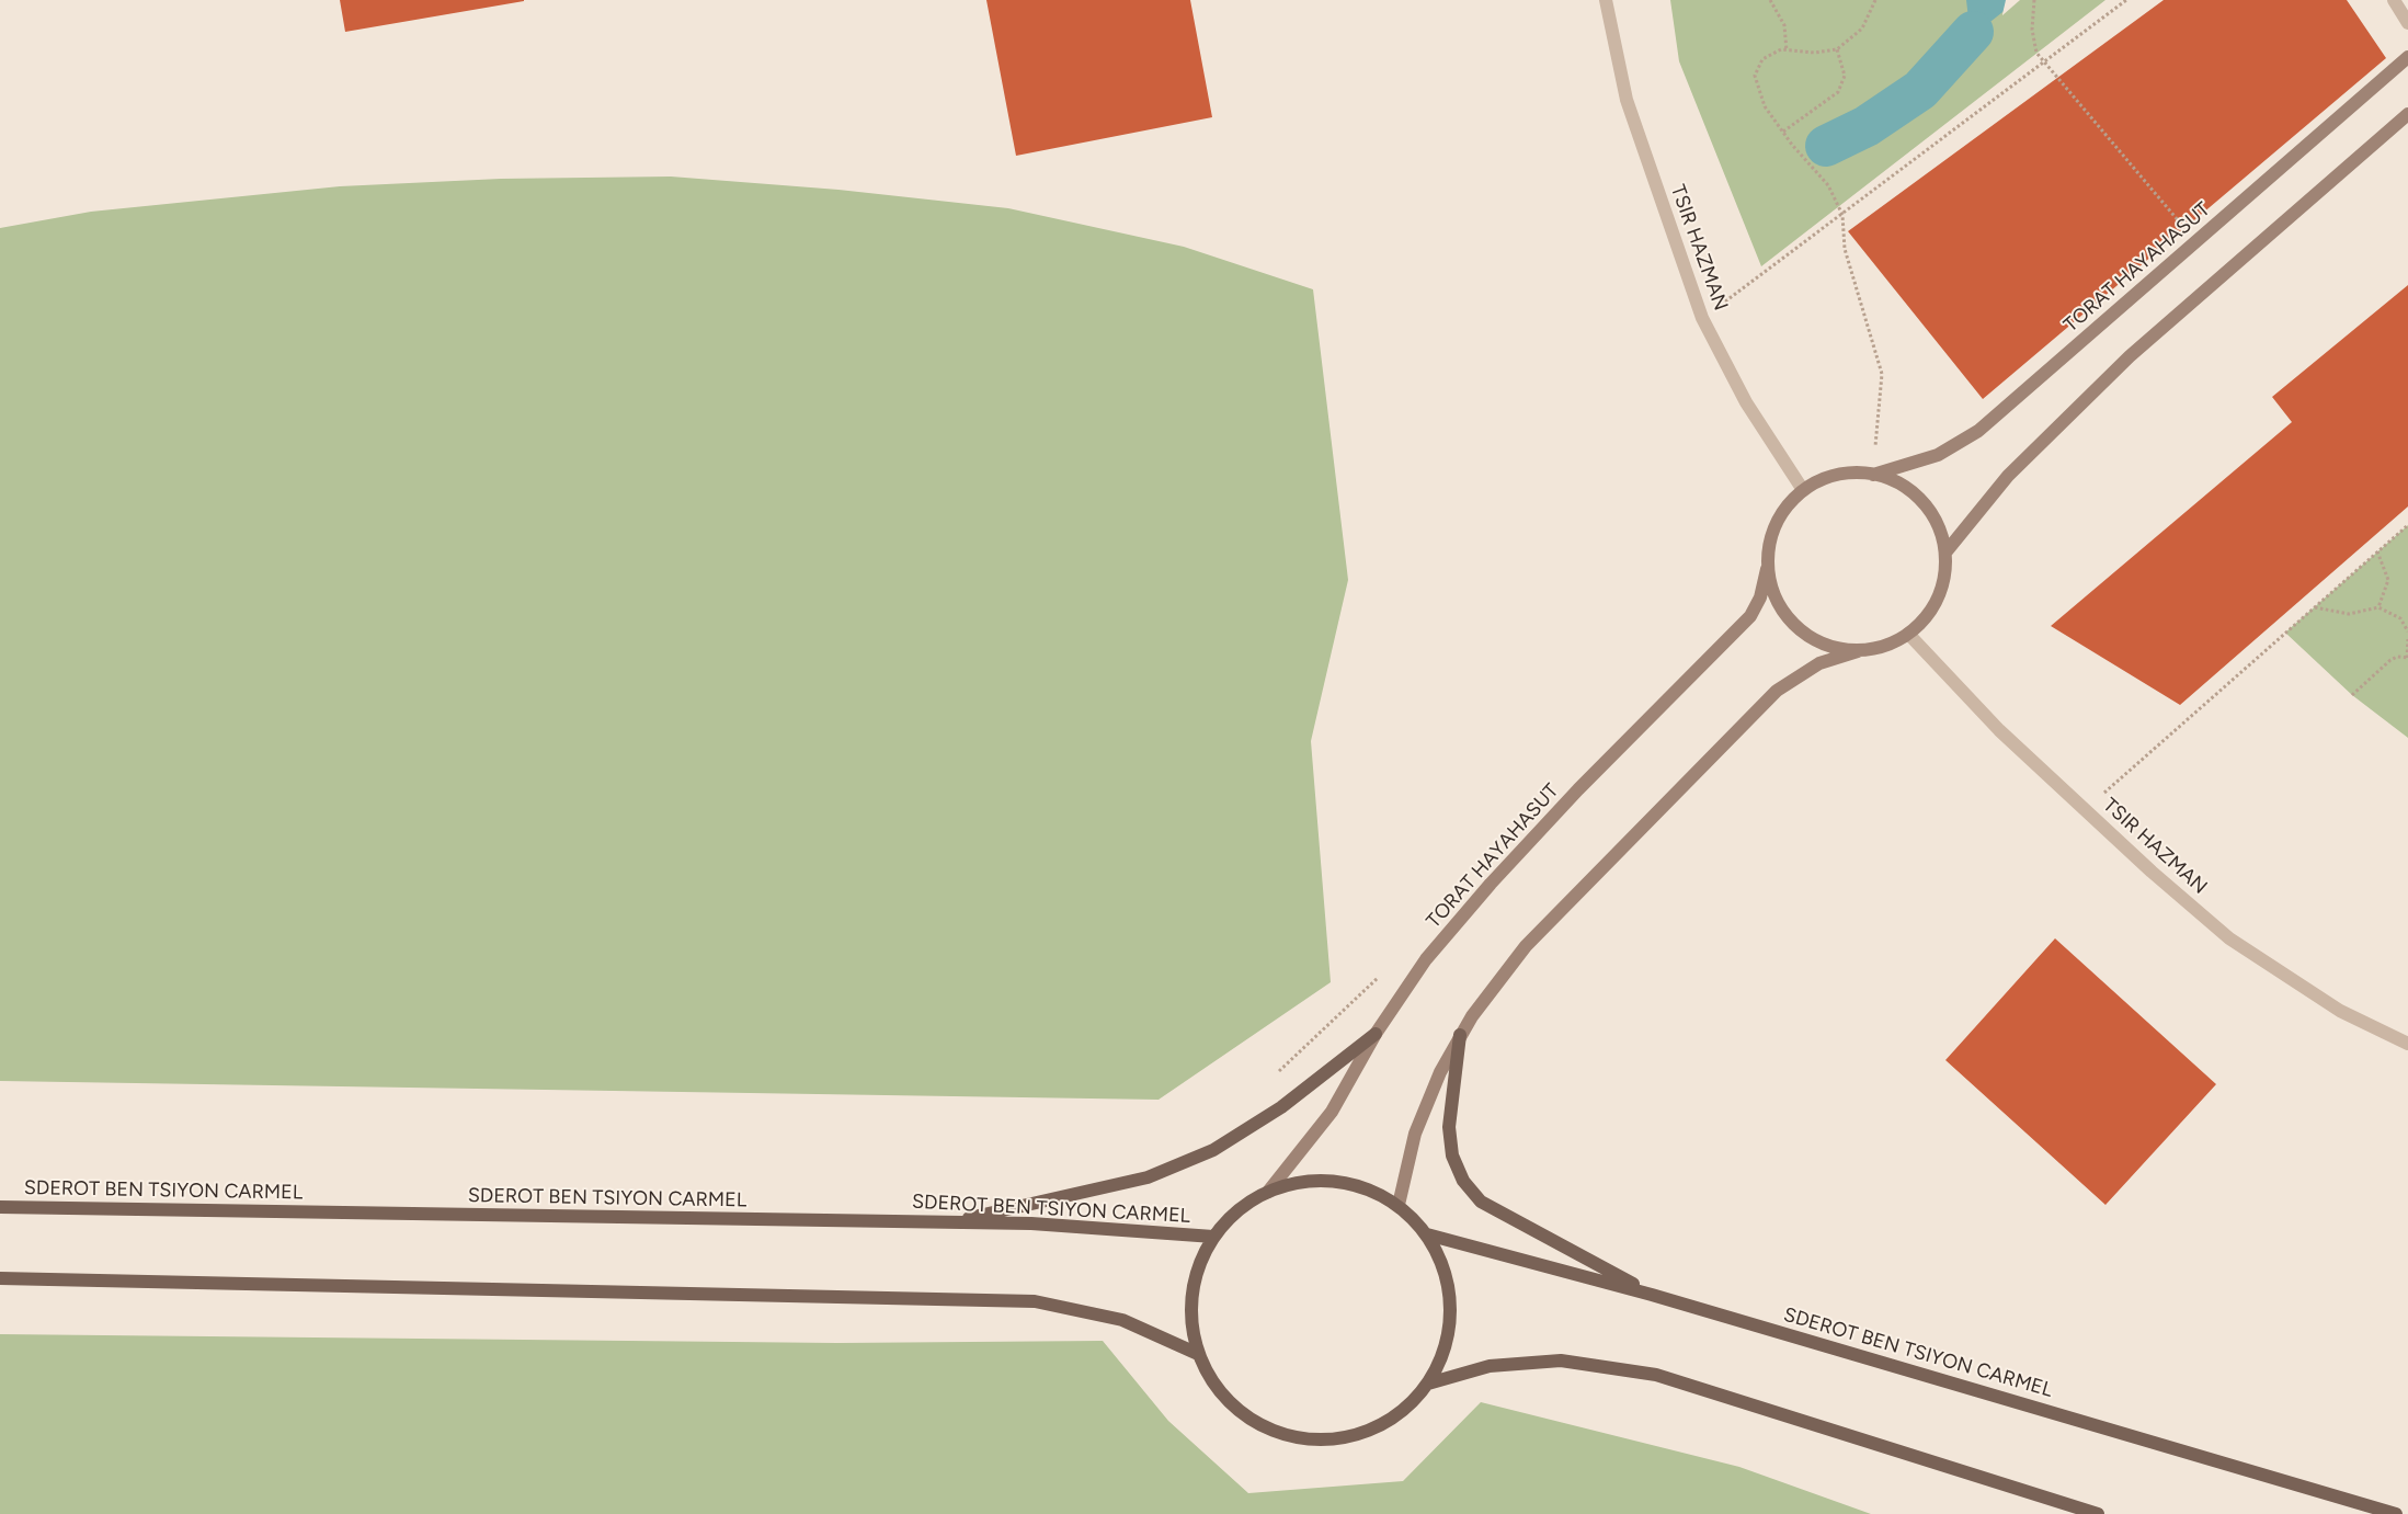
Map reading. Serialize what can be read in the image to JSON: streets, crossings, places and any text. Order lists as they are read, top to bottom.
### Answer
{
  "streets": {
    "main road": ["SDEROT BEN TSIYON CARMEL"],
    "street": ["TSIR HAZMAN", "TORAT HAYAHASUT"]
  },
  "crossings": [
    ["TSIR HAZMAN", "TORAT HAYAHASUT"]
  ]
}
